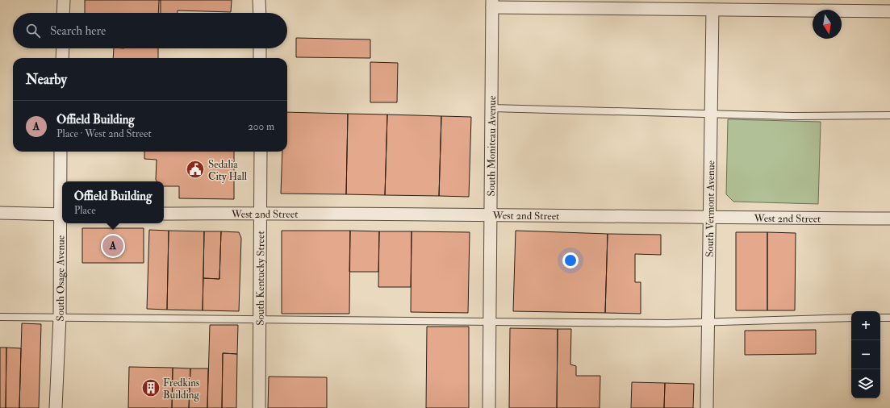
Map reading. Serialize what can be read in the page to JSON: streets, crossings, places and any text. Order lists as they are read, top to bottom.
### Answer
{
  "streets": {
    "street": [
      "South Moniteau Avenue",
      "South Vermont Avenue",
      "West 2nd Street",
      "South Osage Avenue",
      "South Kentucky Street"
    ]
  },
  "crossings": [
    ["South Moniteau Avenue", "West 2nd Street"],
    ["South Vermont Avenue", "West 2nd Street"],
    ["West 2nd Street", "South Kentucky Street"]
  ],
  "places": {
    "public building": ["Sedalia City Hall"],
    "building": ["Fredkins Building"]
  },
  "north": "bottom",
  "page": {
    "search": "Search here",
    "heading": "Nearby",
    "list": [
      {
        "mark": "A",
        "name": "Offield Building",
        "note": "Place · West 2nd Street",
        "value": "200 m"
      }
    ],
    "popup": ["Offield Building", "Place"],
    "pins": "A",
    "map_buttons": ["+", "−"]
  }
}
